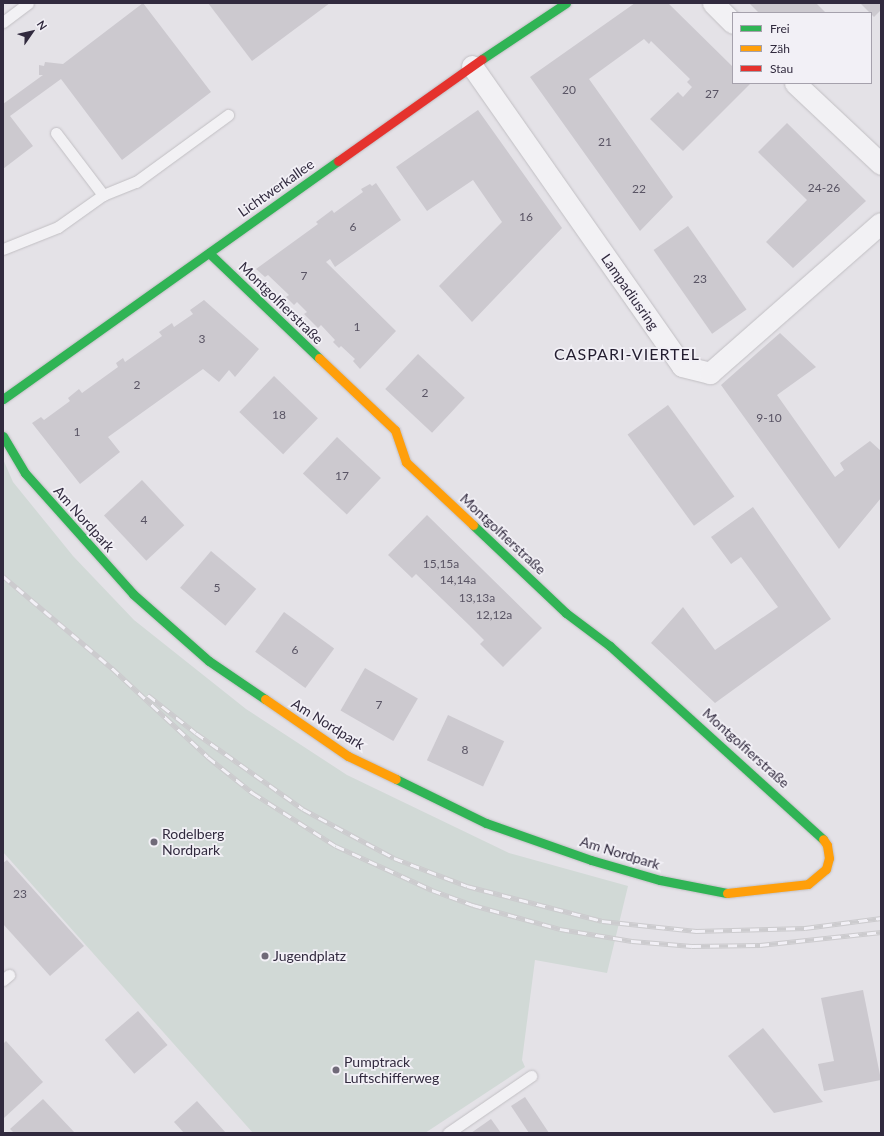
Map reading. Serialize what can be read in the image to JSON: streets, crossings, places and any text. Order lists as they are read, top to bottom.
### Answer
{
  "streets": {
    "street": [
      "Lichtwerkallee",
      "Lampadiusring",
      "Montgolfierstraße",
      "Am Nordpark"
    ]
  },
  "crossings": [
    ["Lichtwerkallee", "Lampadiusring"],
    ["Lichtwerkallee", "Montgolfierstraße"],
    ["Montgolfierstraße", "Am Nordpark"]
  ],
  "districts": ["CASPARI-VIERTEL"],
  "places": ["Rodelberg Nordpark", "Jugendplatz", "Pumptrack Luftschifferweg"],
  "house_numbers": [
    "20",
    "27",
    "21",
    "24-26",
    "22",
    "16",
    "6",
    "7",
    "23",
    "1",
    "3",
    "2",
    "2",
    "18",
    "9-10",
    "1",
    "17",
    "4",
    "15,15a",
    "14,14a",
    "5",
    "13,13a",
    "12,12a",
    "6",
    "7",
    "8",
    "23"
  ],
  "legend": ["Frei", "Zäh", "Stau"],
  "north": "top right"
}
